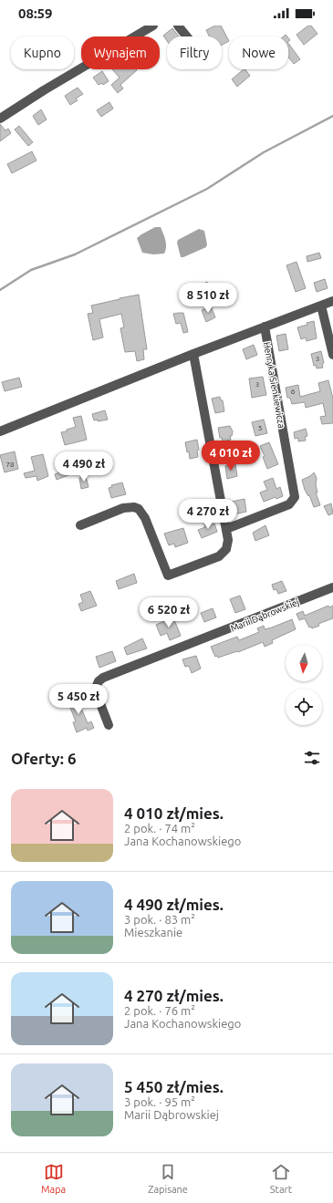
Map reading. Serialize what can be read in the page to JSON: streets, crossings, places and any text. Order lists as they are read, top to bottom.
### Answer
{
  "streets": {
    "street": ["Henryka Sienkiewicza", "Marii Dąbrowskiej"]
  },
  "house_numbers": [
    "3",
    "3",
    "6",
    "5",
    "78"
  ],
  "north": "bottom",
  "page": {
    "status": "08:59",
    "chip": [
      "Kupno",
      "Wynajem",
      "Filtry",
      "Nowe"
    ],
    "price": [
      "8 510 zł",
      "4 010 zł",
      "4 490 zł",
      "4 270 zł",
      "6 520 zł",
      "5 450 zł"
    ],
    "heading": "Oferty: 6",
    "list": [
      {
        "name": "4 010 zł/mies.",
        "note": "2 pok. · 74 m² · Jana Kochanowskiego"
      },
      {
        "name": "4 490 zł/mies.",
        "note": "3 pok. · 83 m² · Mieszkanie"
      },
      {
        "name": "4 270 zł/mies.",
        "note": "2 pok. · 76 m² · Jana Kochanowskiego"
      },
      {
        "name": "5 450 zł/mies.",
        "note": "3 pok. · 95 m² · Marii Dąbrowskiej"
      }
    ],
    "tabs": ["Mapa", "Zapisane", "Start"]
  }
}
